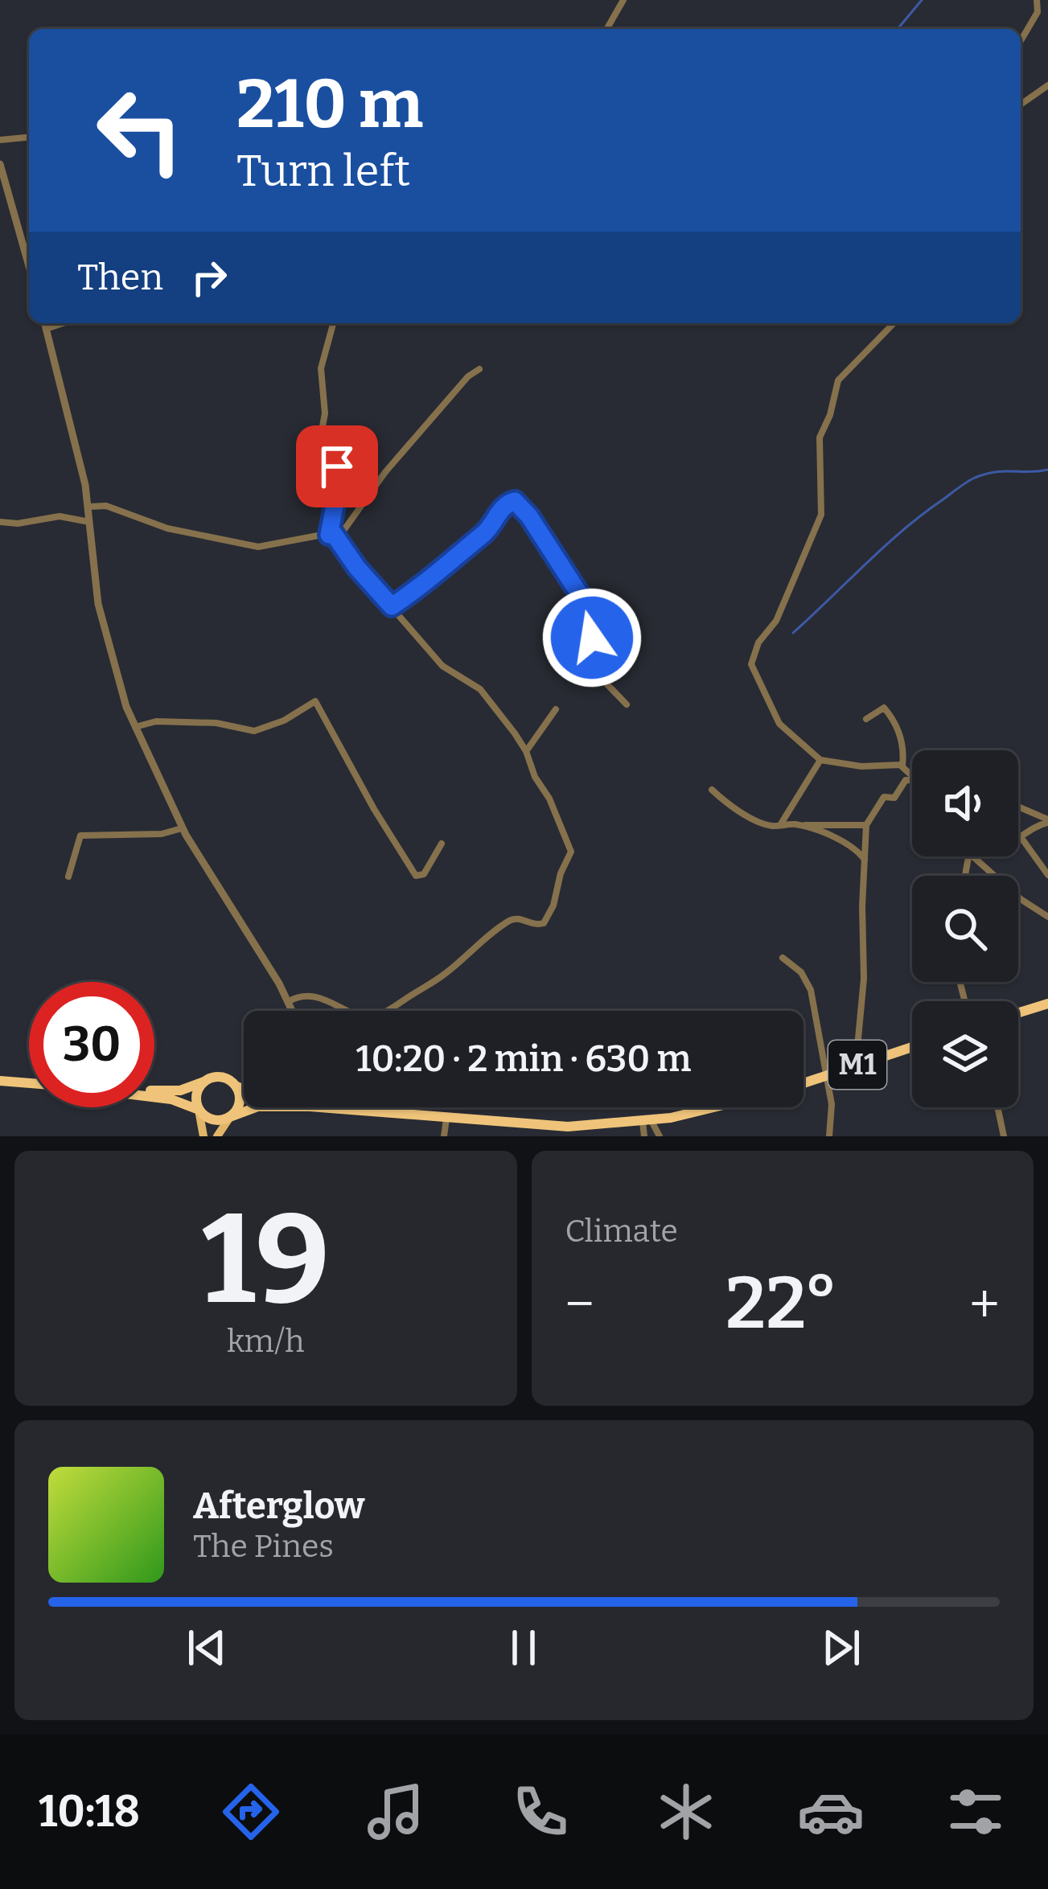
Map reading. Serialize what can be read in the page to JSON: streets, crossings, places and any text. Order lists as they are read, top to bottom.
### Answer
{
  "streets": {
    "highway": ["M1"]
  },
  "page": {
    "turn": ["210 m", "Turn left"],
    "then": "Then",
    "limit": "30",
    "trip": "10:20 · 2 min · 630 m",
    "tile": [
      ["19", "km/h"],
      "Climate"
    ],
    "heat": ["−", "22°", "+"],
    "song": ["Afterglow", "The Pines"],
    "tabs": "10:18"
  }
}
